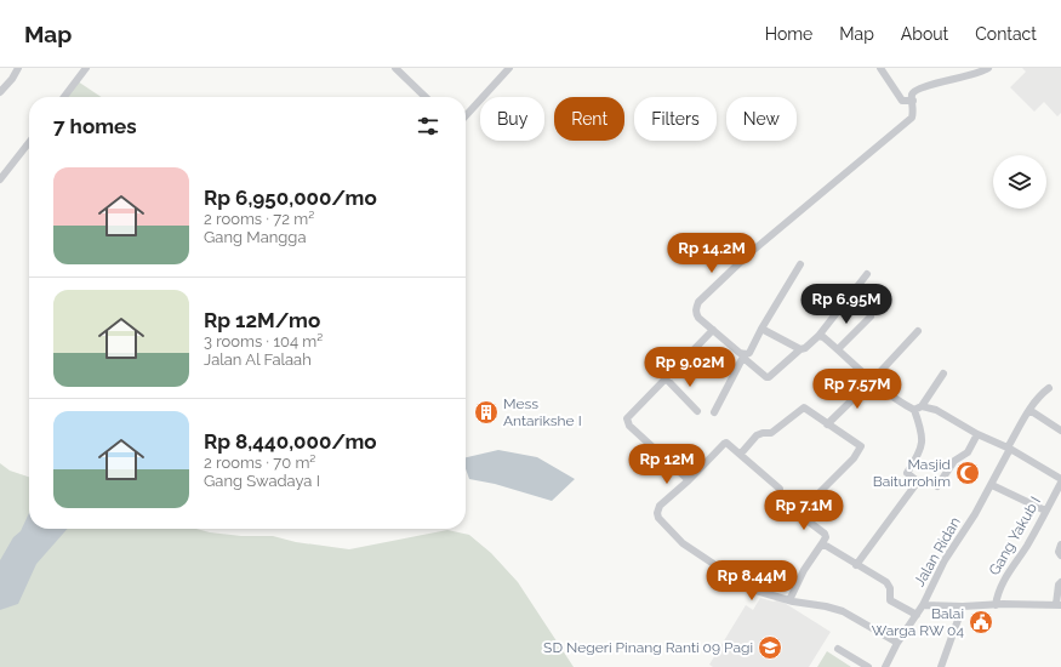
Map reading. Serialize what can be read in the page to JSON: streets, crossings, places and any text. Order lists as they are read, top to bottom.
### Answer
{
  "streets": {
    "street": ["Gang Yakub I", "Jalan Ridan"]
  },
  "places": {
    "building": ["Mess Antarikshe I"],
    "mosque": ["Masjid Baiturrohim"],
    "public building": ["Balai Warga RW 04"],
    "school or university": ["SD Negeri Pinang Ranti 09 Pagi"]
  },
  "page": {
    "header": "Map",
    "nav": [
      "Home",
      "Map",
      "About",
      "Contact"
    ],
    "chip": [
      "Buy",
      "Rent",
      "Filters",
      "New"
    ],
    "heading": "7 homes",
    "list": [
      {
        "name": "Rp 6,950,000/mo",
        "note": "2 rooms · 72 m² · Gang Mangga"
      },
      {
        "name": "Rp 12M/mo",
        "note": "3 rooms · 104 m² · Jalan Al Falaah"
      },
      {
        "name": "Rp 8,440,000/mo",
        "note": "2 rooms · 70 m² · Gang Swadaya I"
      }
    ],
    "price": [
      "Rp 14.2M",
      "Rp 6.95M",
      "Rp 9.02M",
      "Rp 7.57M",
      "Rp 12M",
      "Rp 7.1M",
      "Rp 8.44M"
    ]
  }
}
